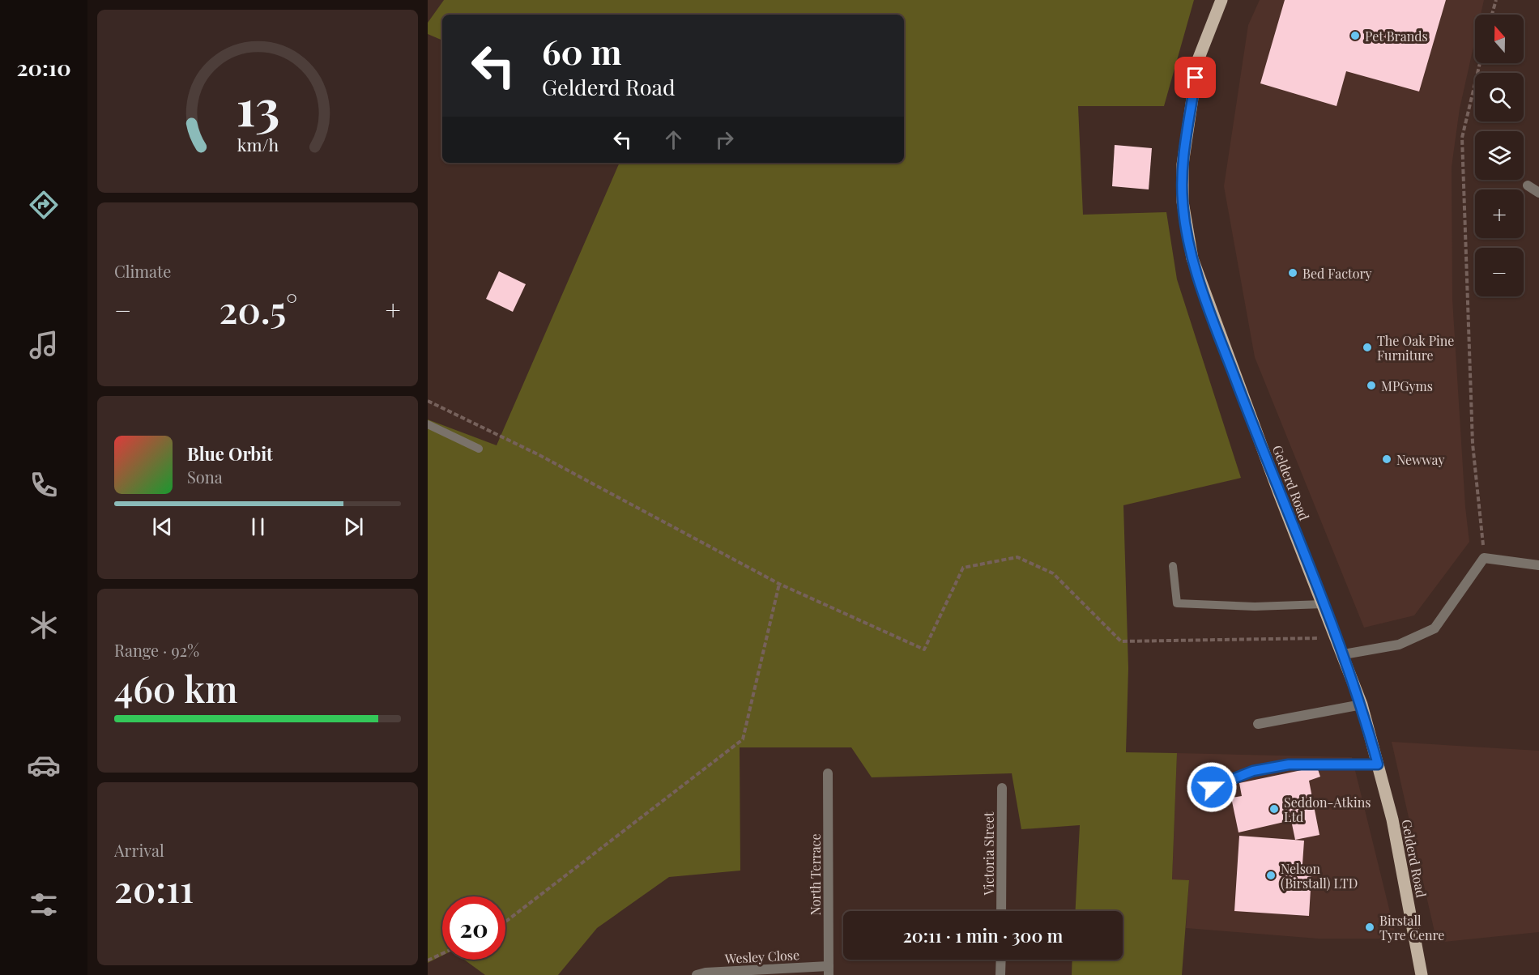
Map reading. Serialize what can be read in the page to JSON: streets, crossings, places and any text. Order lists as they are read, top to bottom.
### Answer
{
  "streets": {
    "main road": ["Gelderd Road"],
    "street": ["Victoria Street", "North Terrace", "Wesley Close"]
  },
  "crossings": [
    ["North Terrace", "Wesley Close"]
  ],
  "places": [
    "Pet Brands",
    "Bed Factory",
    "The Oak Pine Furniture",
    "MPGyms",
    "Newway",
    "Seddon-Atkins Ltd",
    "Nelson (Birstall) LTD",
    "Birstall Tyre Cenre"
  ],
  "north": "top",
  "page": {
    "tabs": "20:10",
    "map_buttons": ["+", "−"],
    "turn": ["60 m", "Gelderd Road"],
    "tile": [
      "Climate",
      ["Range · 92%", "460 km"],
      ["Arrival", "20:11"]
    ],
    "heat": ["−", "20.5°", "+"],
    "song": ["Blue Orbit", "Sona"],
    "limit": "20",
    "trip": "20:11 · 1 min · 300 m",
    "gauge": ["13", "km/h"]
  }
}
